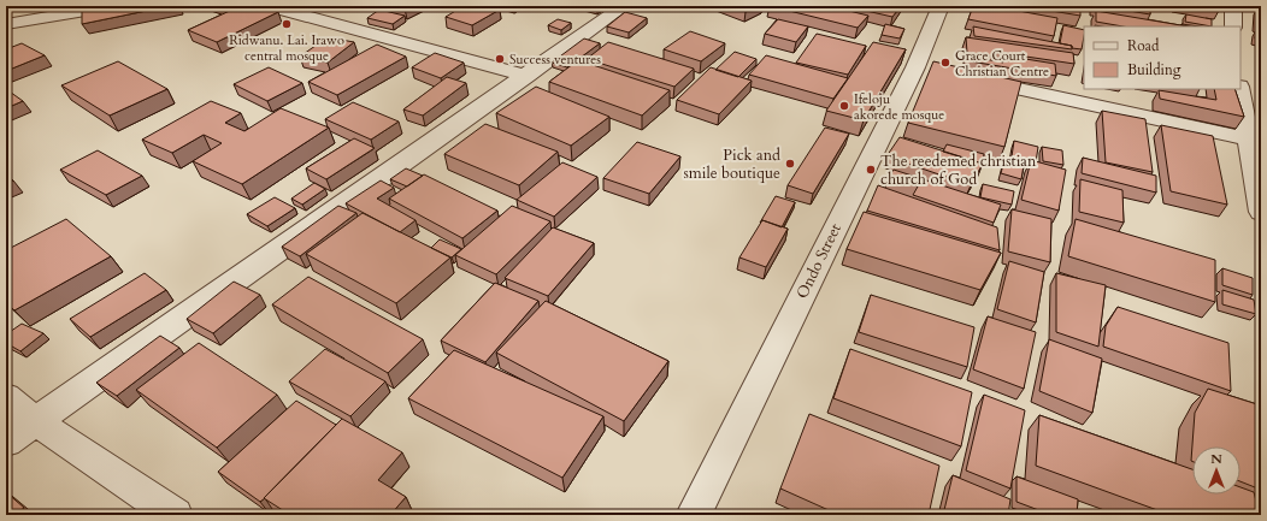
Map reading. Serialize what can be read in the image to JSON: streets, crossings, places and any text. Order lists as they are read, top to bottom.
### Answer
{
  "streets": {
    "street": ["Ondo Street"]
  },
  "places": [
    "Ridwanu. Lai. Irawo central mosque",
    "Success ventures",
    "Grace Court Christian Centre",
    "Ifeloju akorede mosque",
    "Pick and smile boutique",
    "The reedemed christian church of God"
  ],
  "legend": ["Road", "Building"],
  "north": "top"
}
